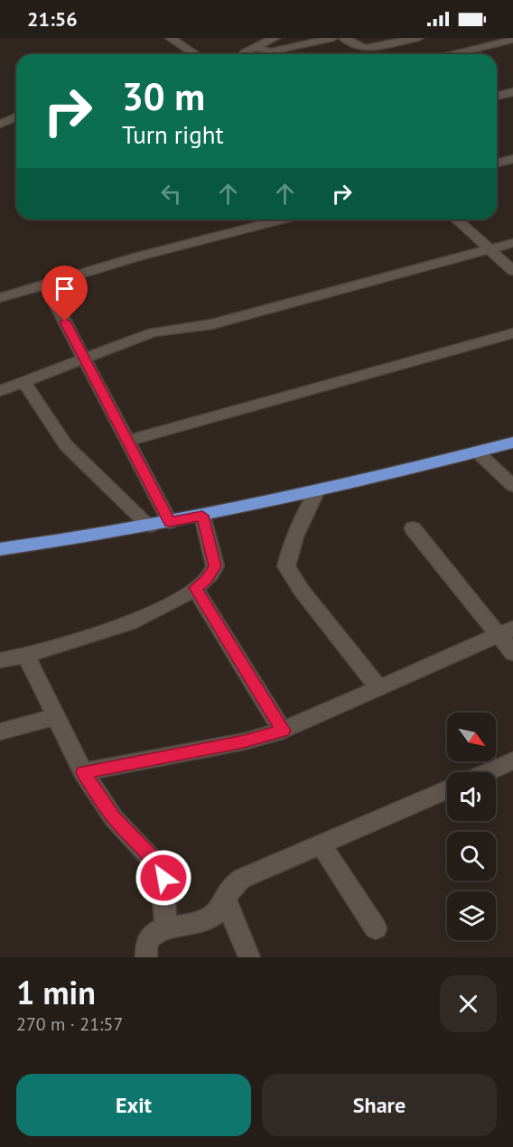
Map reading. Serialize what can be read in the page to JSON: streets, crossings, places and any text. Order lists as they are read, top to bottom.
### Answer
{
  "north": "bottom right",
  "page": {
    "status": "21:56",
    "turn": ["30 m", "Turn right"],
    "heading": ["1 min", "270 m · 21:57"],
    "buttons": ["Exit", "Share"]
  }
}
